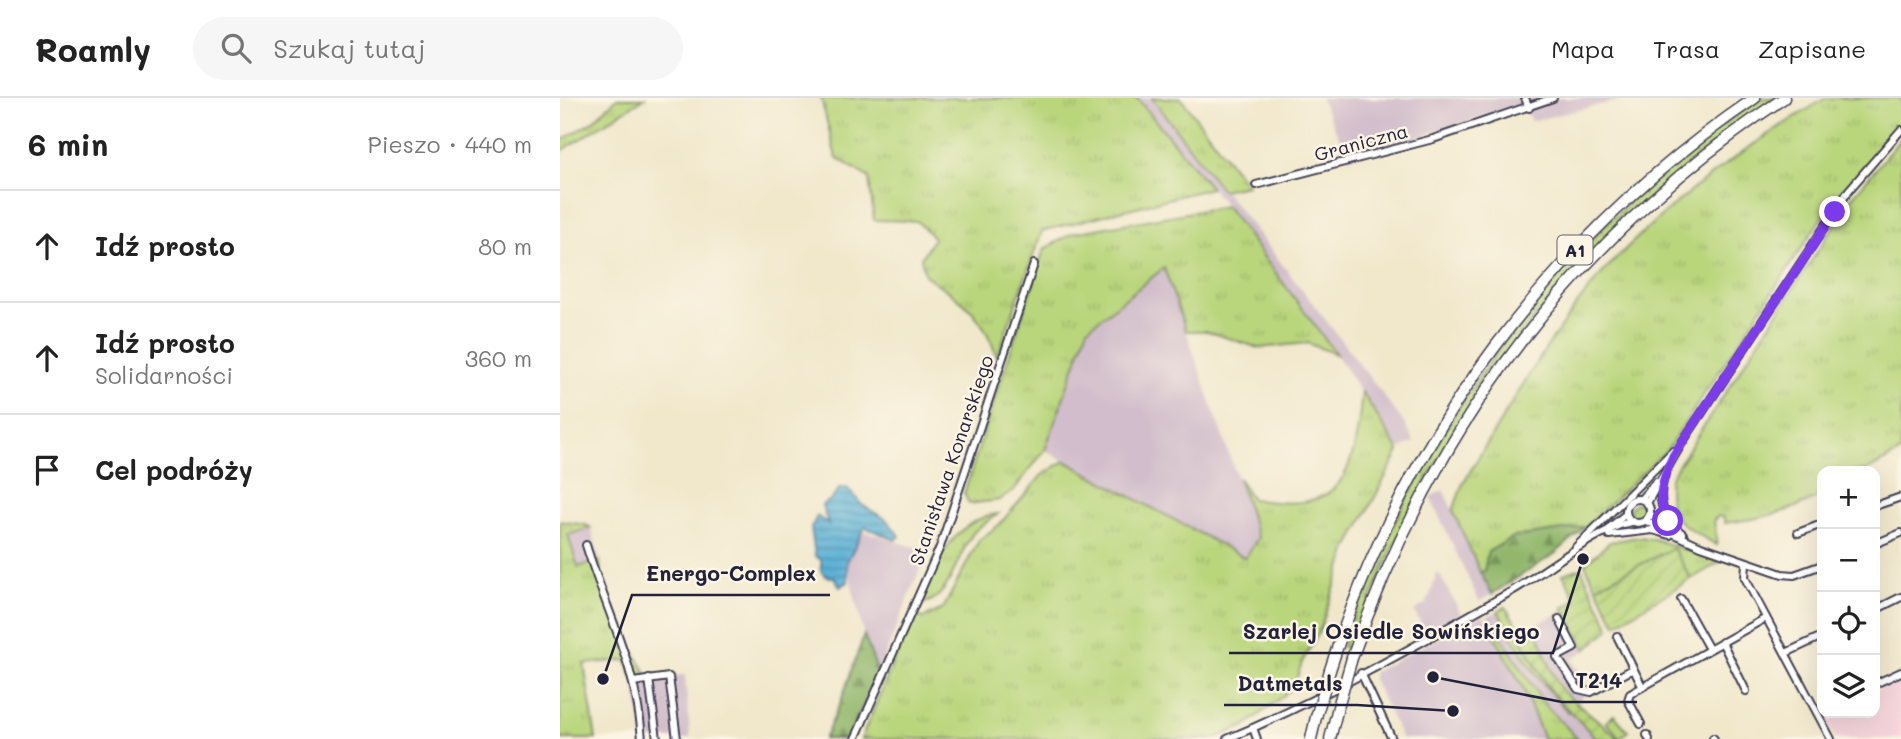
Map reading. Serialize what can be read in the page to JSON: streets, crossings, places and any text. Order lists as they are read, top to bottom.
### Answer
{
  "streets": {
    "highway": ["A1"],
    "street": ["Graniczna", "Stanisława Konarskiego"]
  },
  "places": [
    "Szarlej Osiedle Sowińskiego",
    "T214",
    "Energo-Complex",
    "Datmetals"
  ],
  "page": {
    "header": "Roamly",
    "search": "Szukaj tutaj",
    "nav": ["Mapa", "Trasa", "Zapisane"],
    "heading": ["6 min", "Pieszo · 440 m"],
    "list": [
      ["Idź prosto", "80 m"],
      ["Idź prosto", "Solidarności", "360 m"],
      "Cel podróży"
    ],
    "map_buttons": ["+", "−"]
  }
}
